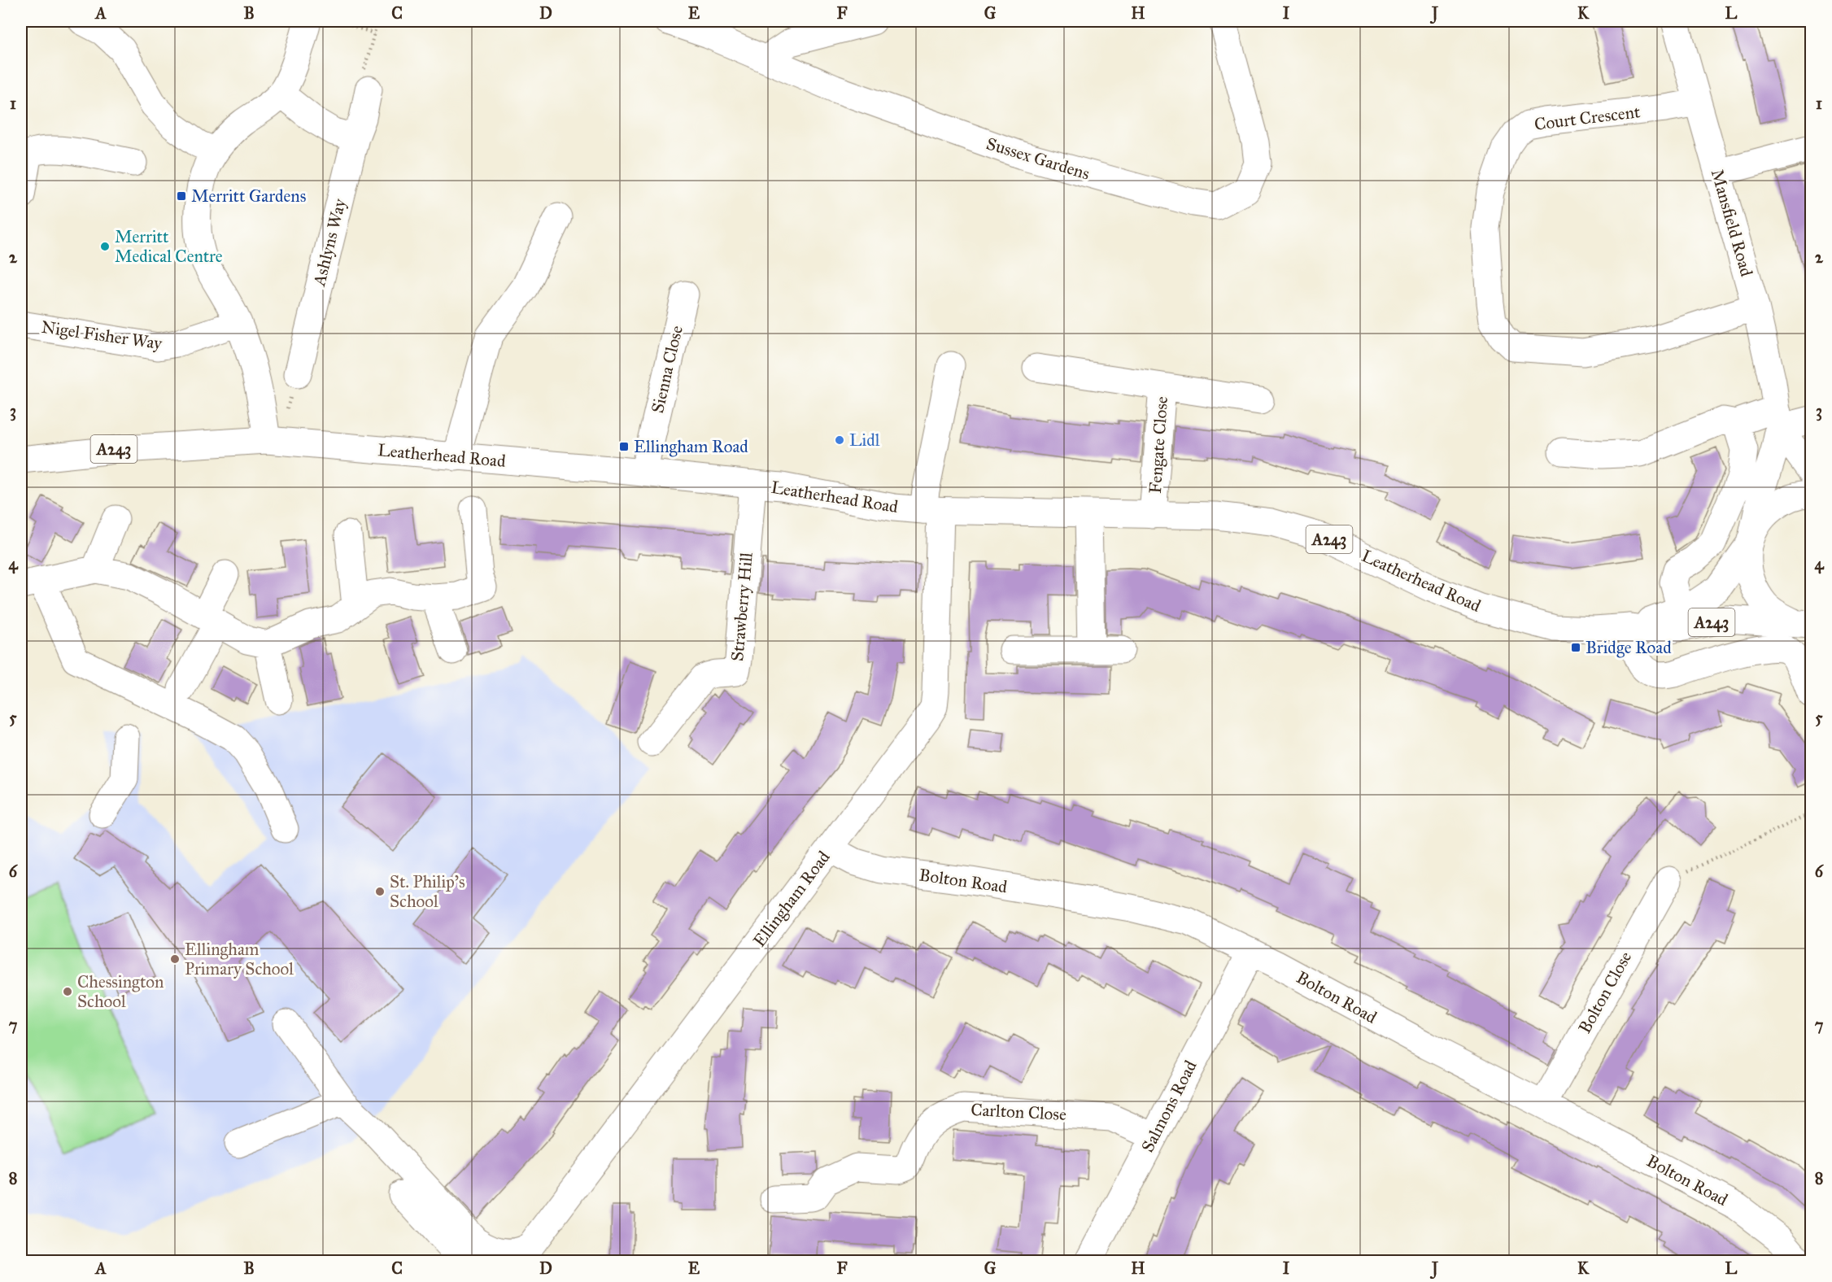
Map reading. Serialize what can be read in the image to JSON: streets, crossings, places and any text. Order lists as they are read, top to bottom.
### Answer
{
  "streets": {
    "main road": [
      "Court Crescent",
      "Sussex Gardens",
      "Mansfield Road",
      "Ashlyns Way",
      "Nigel Fisher Way",
      "Sienna Close",
      "Fengate Close",
      "A243",
      "Leatherhead Road",
      "Strawberry Hill",
      "Bolton Road",
      "Ellingham Road",
      "Bolton Close",
      "Salmons Road",
      "Carlton Close"
    ]
  },
  "crossings": [
    ["Court Crescent", "Mansfield Road"],
    ["Mansfield Road", "A243"],
    ["Sienna Close", "Leatherhead Road"],
    ["Fengate Close", "Leatherhead Road"],
    ["A243", "Leatherhead Road"],
    ["Leatherhead Road", "Strawberry Hill"],
    ["Leatherhead Road", "Ellingham Road"],
    ["Bolton Road", "Ellingham Road"],
    ["Bolton Road", "Bolton Close"],
    ["Bolton Road", "Salmons Road"],
    ["Salmons Road", "Carlton Close"]
  ],
  "places": {
    "transit": ["Merritt Gardens", "Ellingham Road", "Bridge Road"],
    "other": [
      "Merritt Medical Centre",
      "Lidl",
      "St. Philip's School",
      "Ellingham Primary School",
      "Chessington School"
    ]
  },
  "grid": {
    "columns": [
      "A",
      "B",
      "C",
      "D",
      "E",
      "F",
      "G",
      "H",
      "I",
      "J",
      "K",
      "L"
    ],
    "rows": [
      "1",
      "2",
      "3",
      "4",
      "5",
      "6",
      "7",
      "8"
    ]
  }
}
